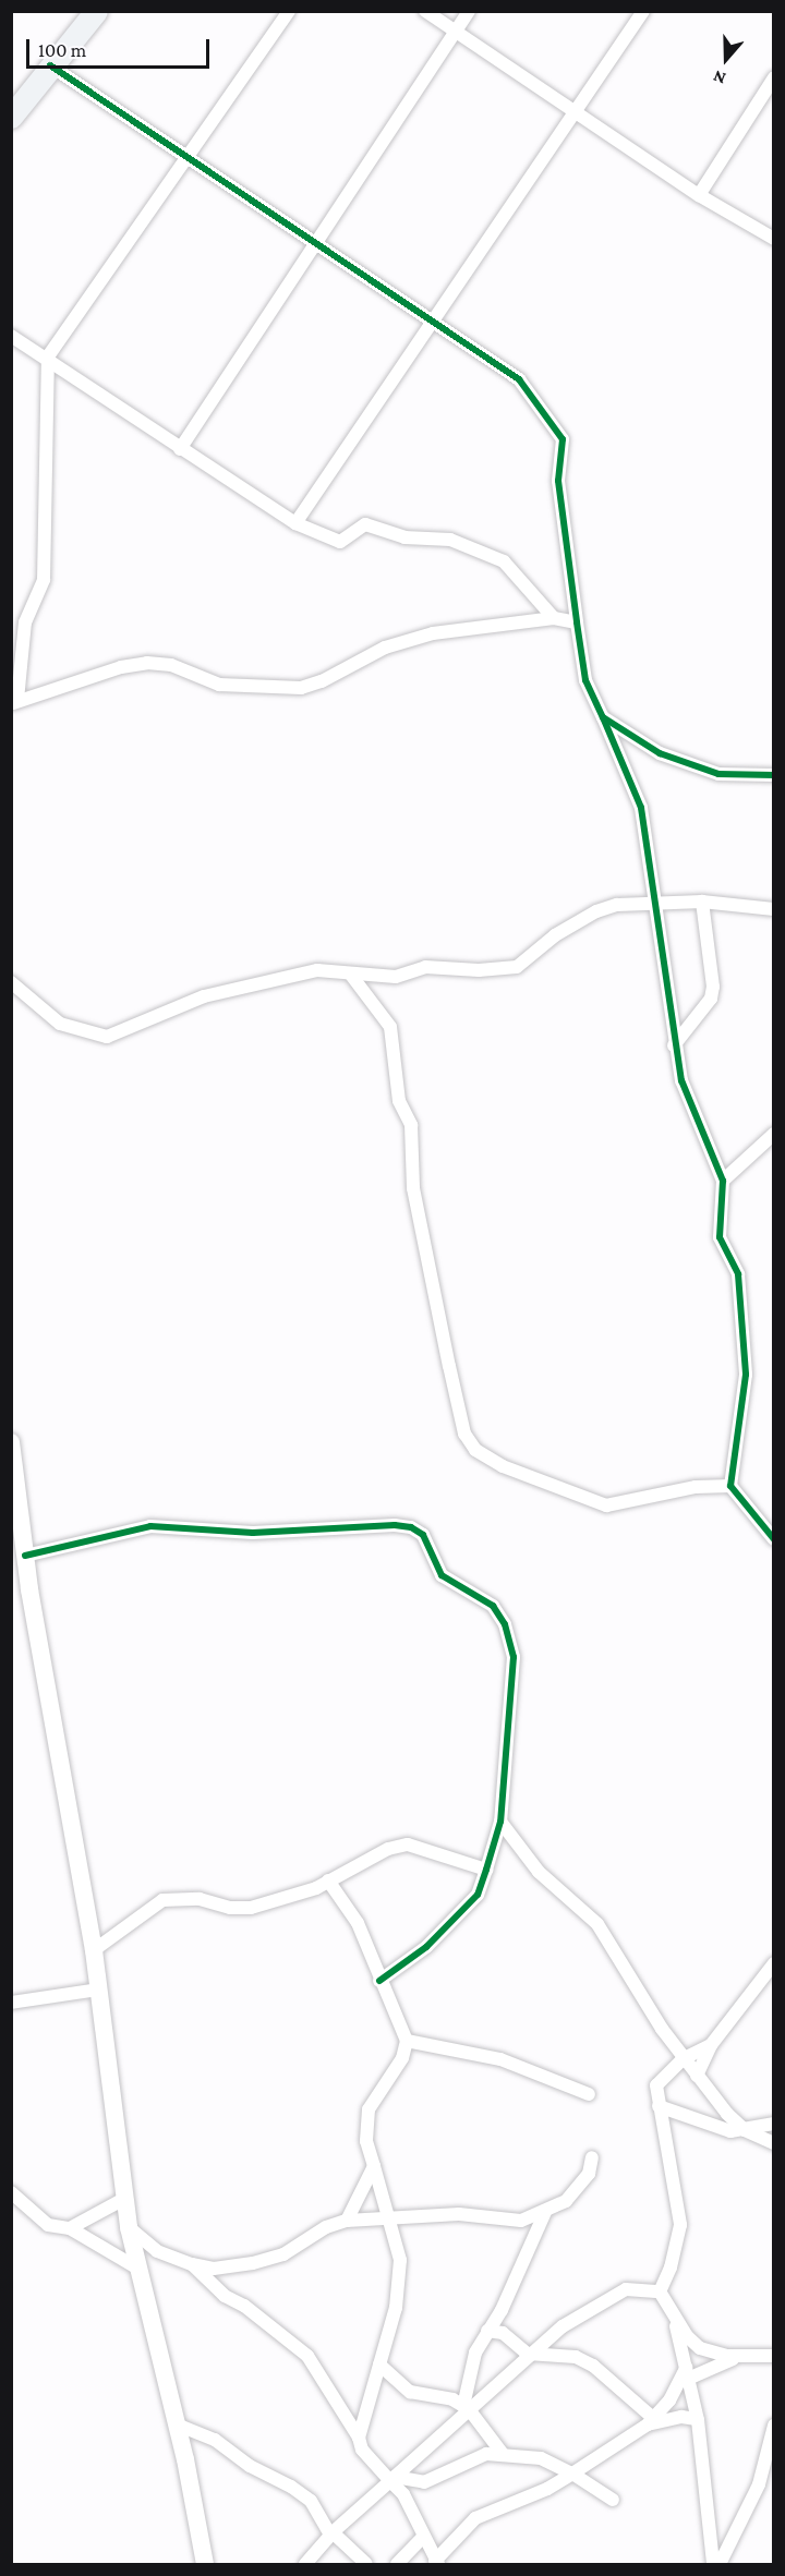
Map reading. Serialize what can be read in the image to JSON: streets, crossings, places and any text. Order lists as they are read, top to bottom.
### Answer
{
  "scale_bar": "100 m",
  "north": "bottom"
}
